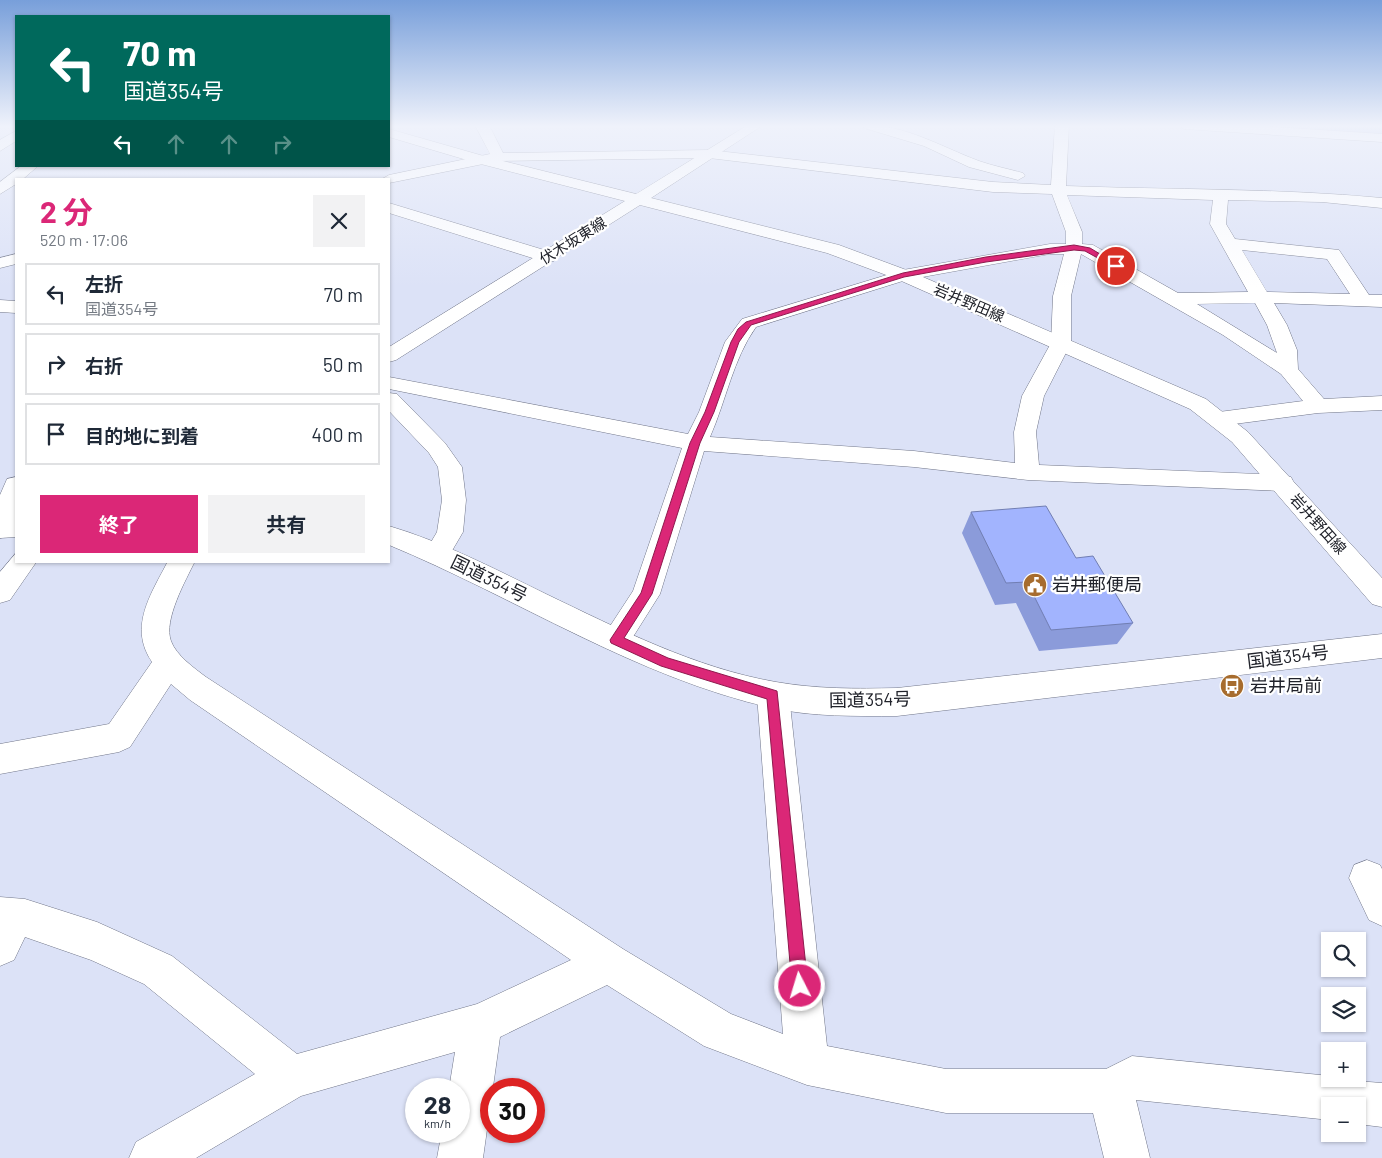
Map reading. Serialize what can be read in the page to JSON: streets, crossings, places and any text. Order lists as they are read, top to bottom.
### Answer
{
  "streets": {
    "main road": ["伏木坂東線", "岩井野田線", "国道354号"]
  },
  "crossings": [
    ["伏木坂東線", "岩井野田線"]
  ],
  "places": {
    "public building": ["岩井郵便局"],
    "bus stop": ["岩井局前"]
  },
  "page": {
    "turn": ["70 m", "国道354号"],
    "heading": ["2 分", "520 m · 17:06"],
    "list": [
      {
        "name": "左折",
        "note": "国道354号",
        "value": "70 m"
      },
      {
        "name": "右折",
        "value": "50 m"
      },
      {
        "name": "目的地に到着",
        "value": "400 m"
      }
    ],
    "buttons": ["終了", "共有"],
    "map_buttons": ["+", "−"],
    "speed": "28 km/h",
    "limit": "30"
  }
}
